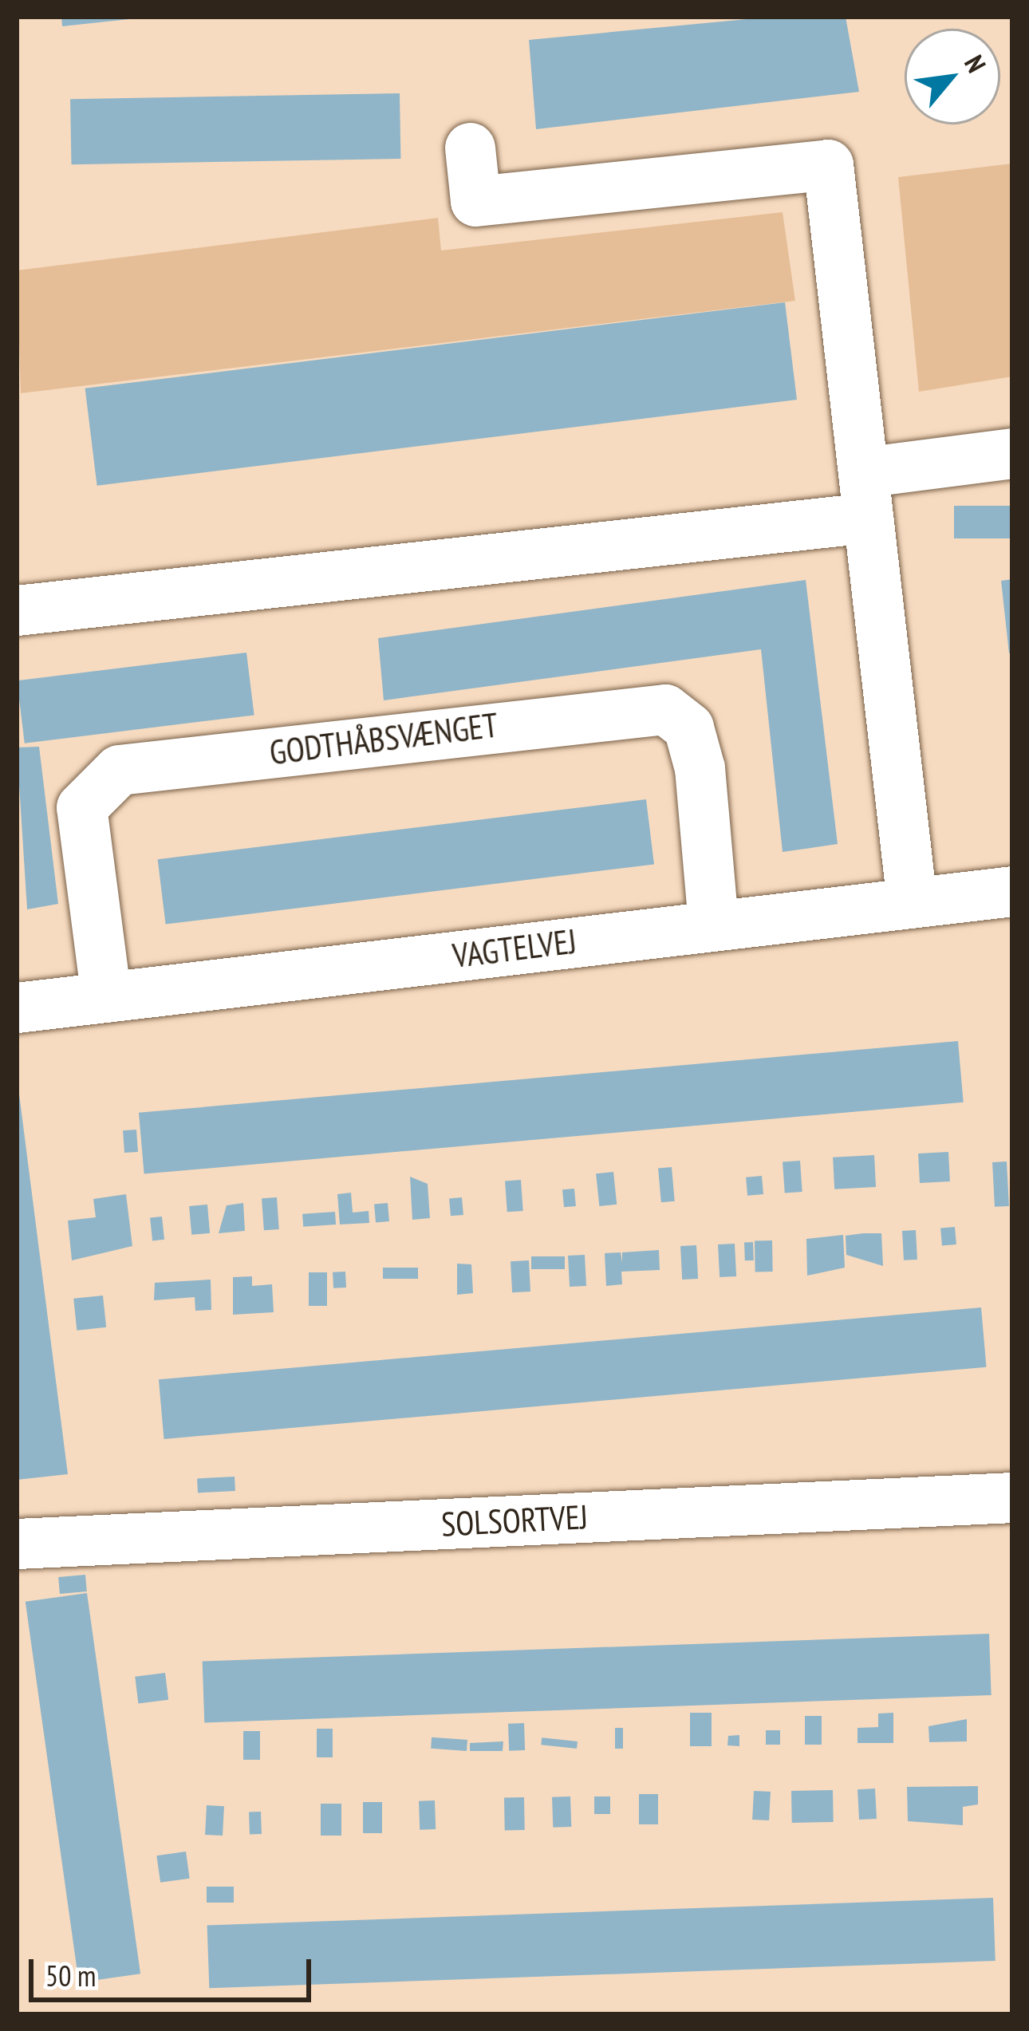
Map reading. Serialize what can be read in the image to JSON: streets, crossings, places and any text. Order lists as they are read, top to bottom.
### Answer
{
  "streets": {
    "street": ["GODTHÅBSVÆNGET", "VAGTELVEJ", "SOLSORTVEJ"]
  },
  "crossings": [
    ["GODTHÅBSVÆNGET", "VAGTELVEJ"]
  ],
  "scale_bar": "50 m",
  "north": "top right"
}
